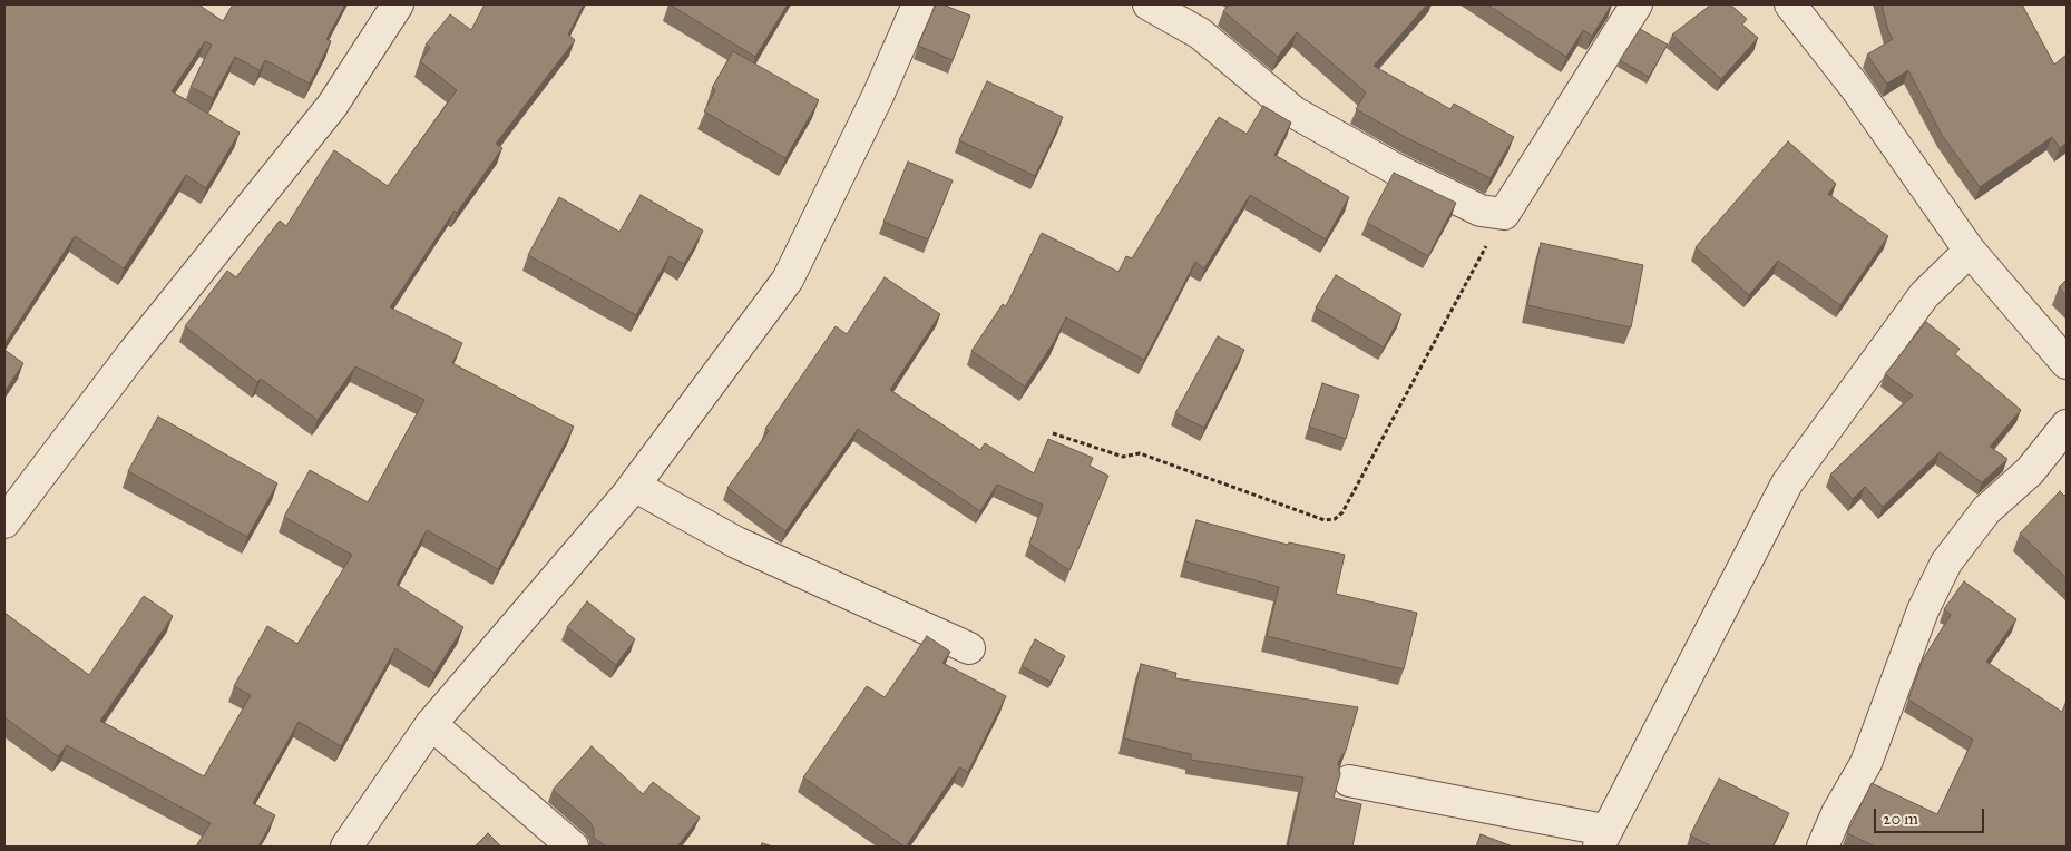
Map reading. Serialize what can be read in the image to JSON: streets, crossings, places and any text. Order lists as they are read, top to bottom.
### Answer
{
  "scale_bar": "20 m"
}
